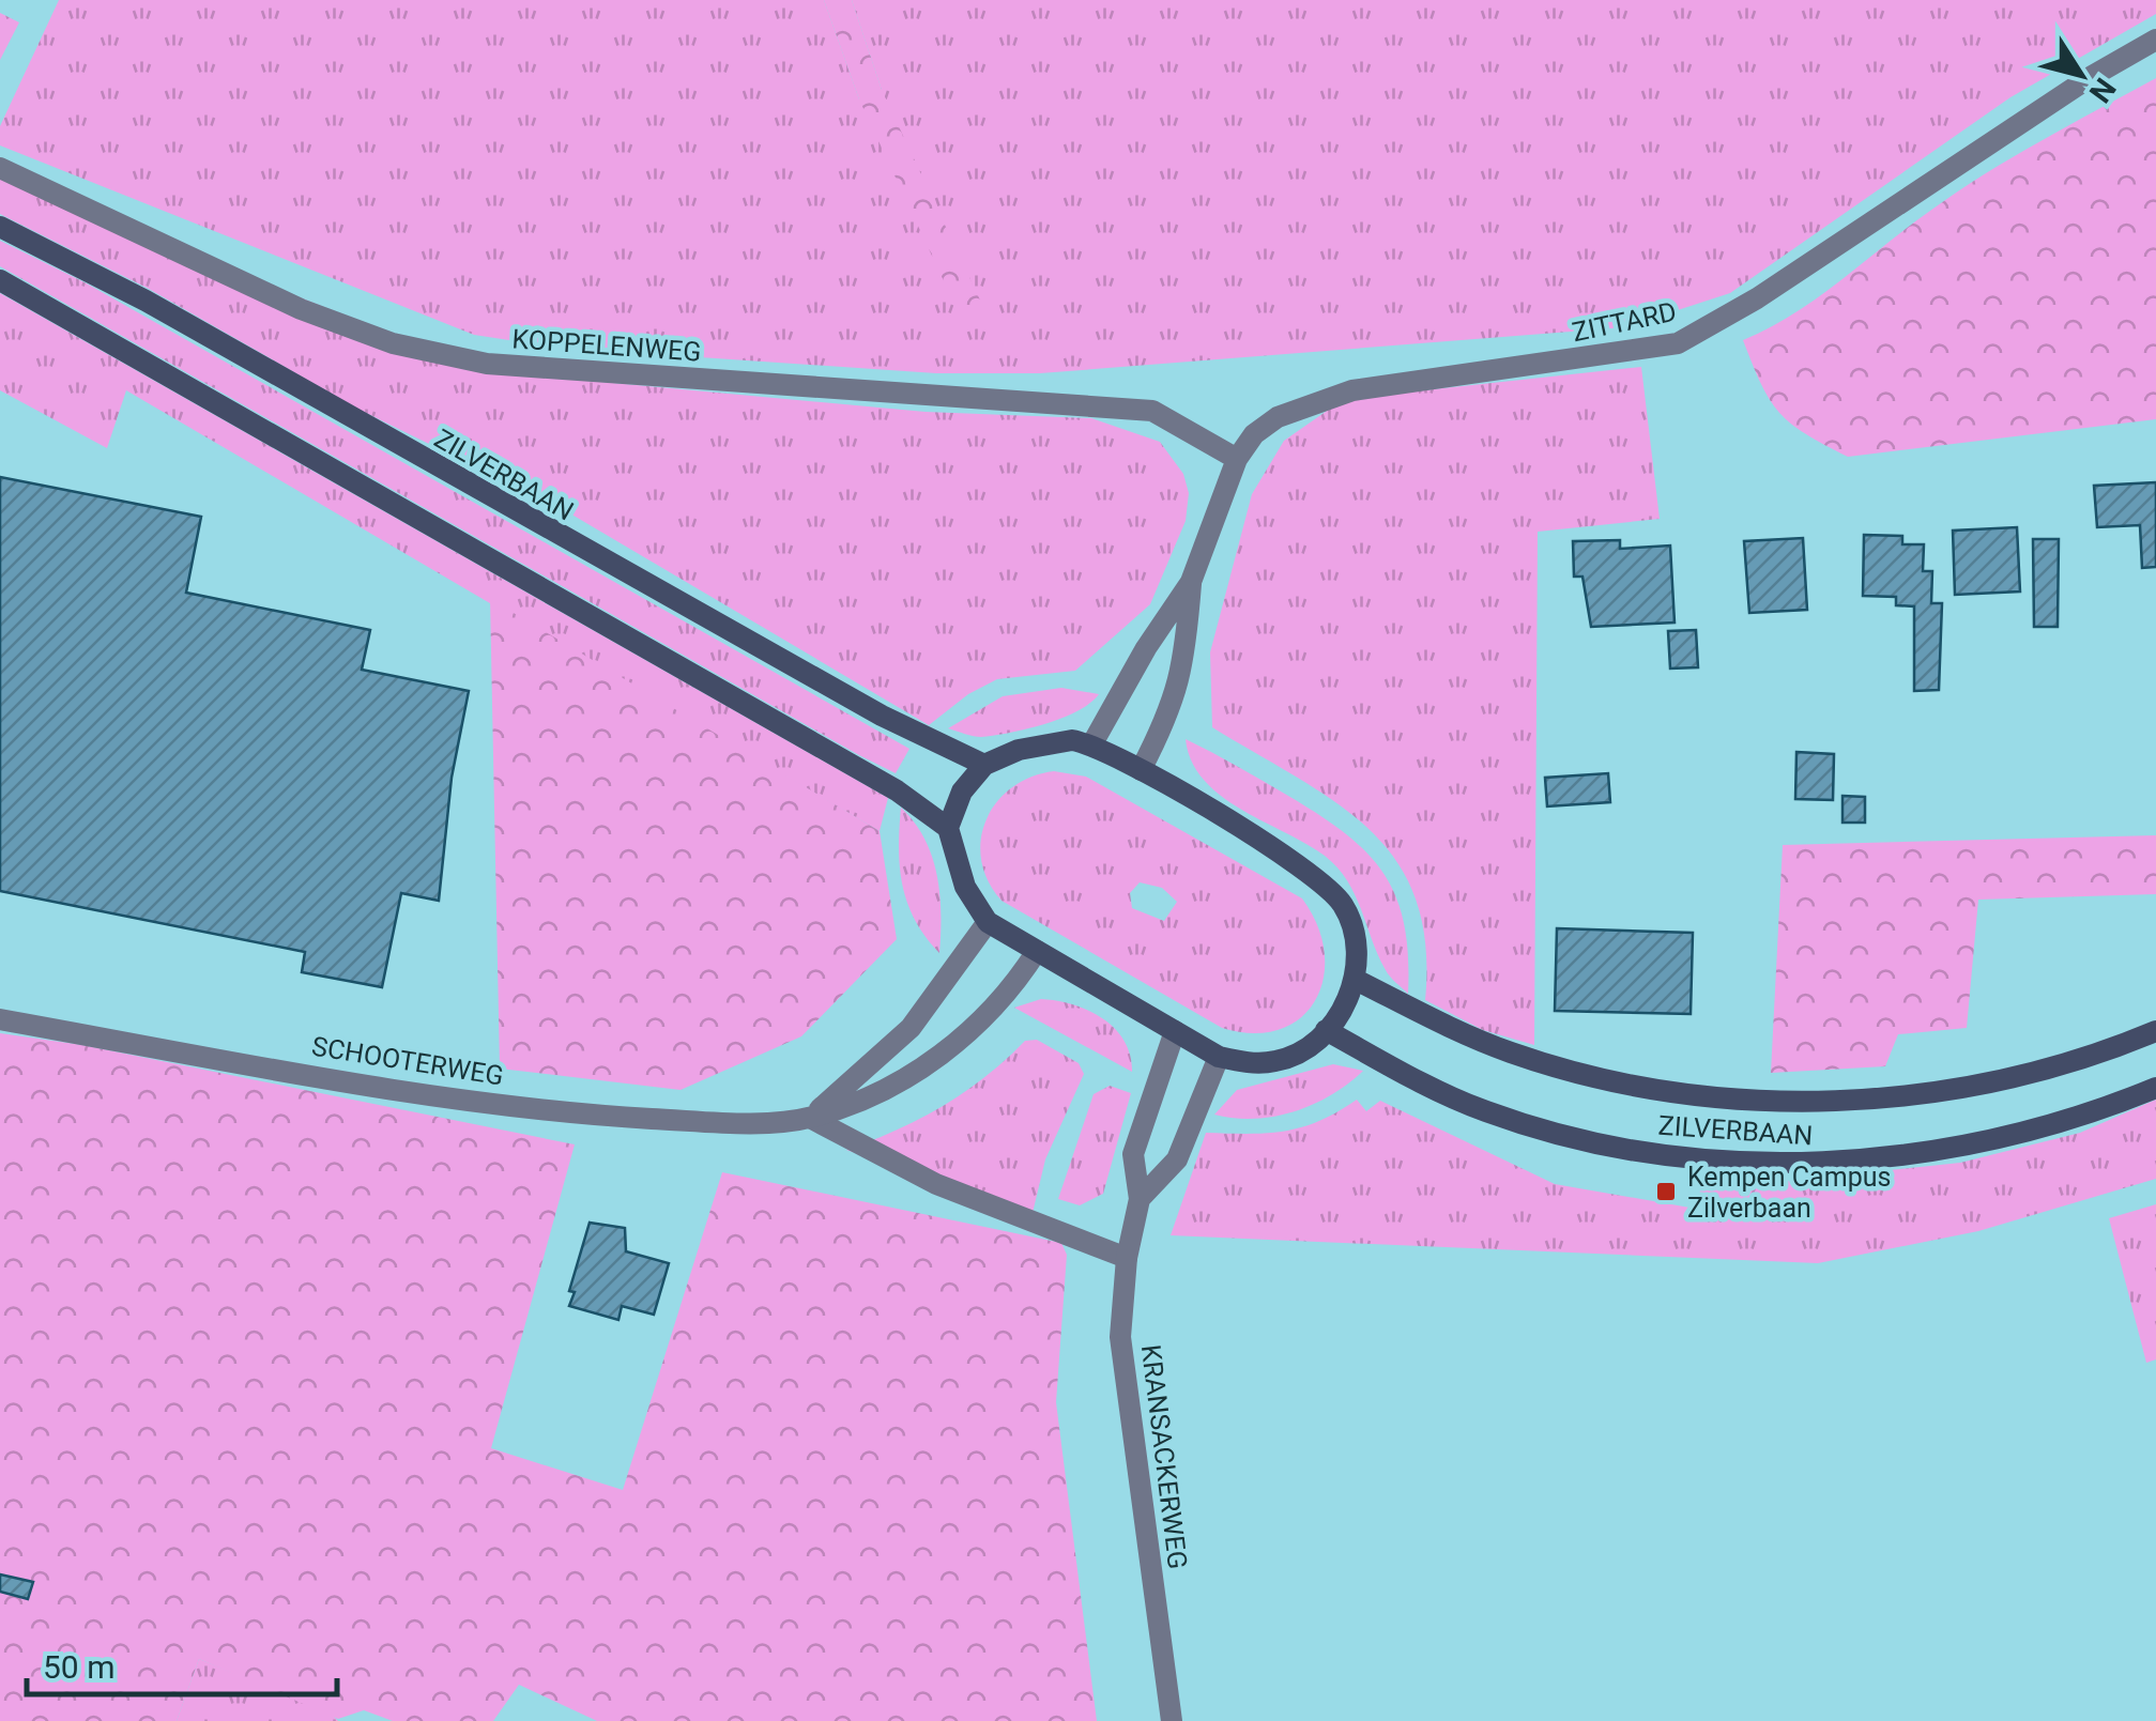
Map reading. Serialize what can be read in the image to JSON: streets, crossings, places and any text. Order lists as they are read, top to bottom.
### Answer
{
  "streets": {
    "main road": ["ZILVERBAAN"],
    "street": [
      "ZITTARD",
      "KOPPELENWEG",
      "SCHOOTERWEG",
      "KRANSACKERWEG"
    ]
  },
  "crossings": [
    ["ZITTARD", "KOPPELENWEG"]
  ],
  "places": {
    "transit": ["Kempen Campus Zilverbaan"]
  },
  "scale_bar": "50 m",
  "north": "bottom right"
}
